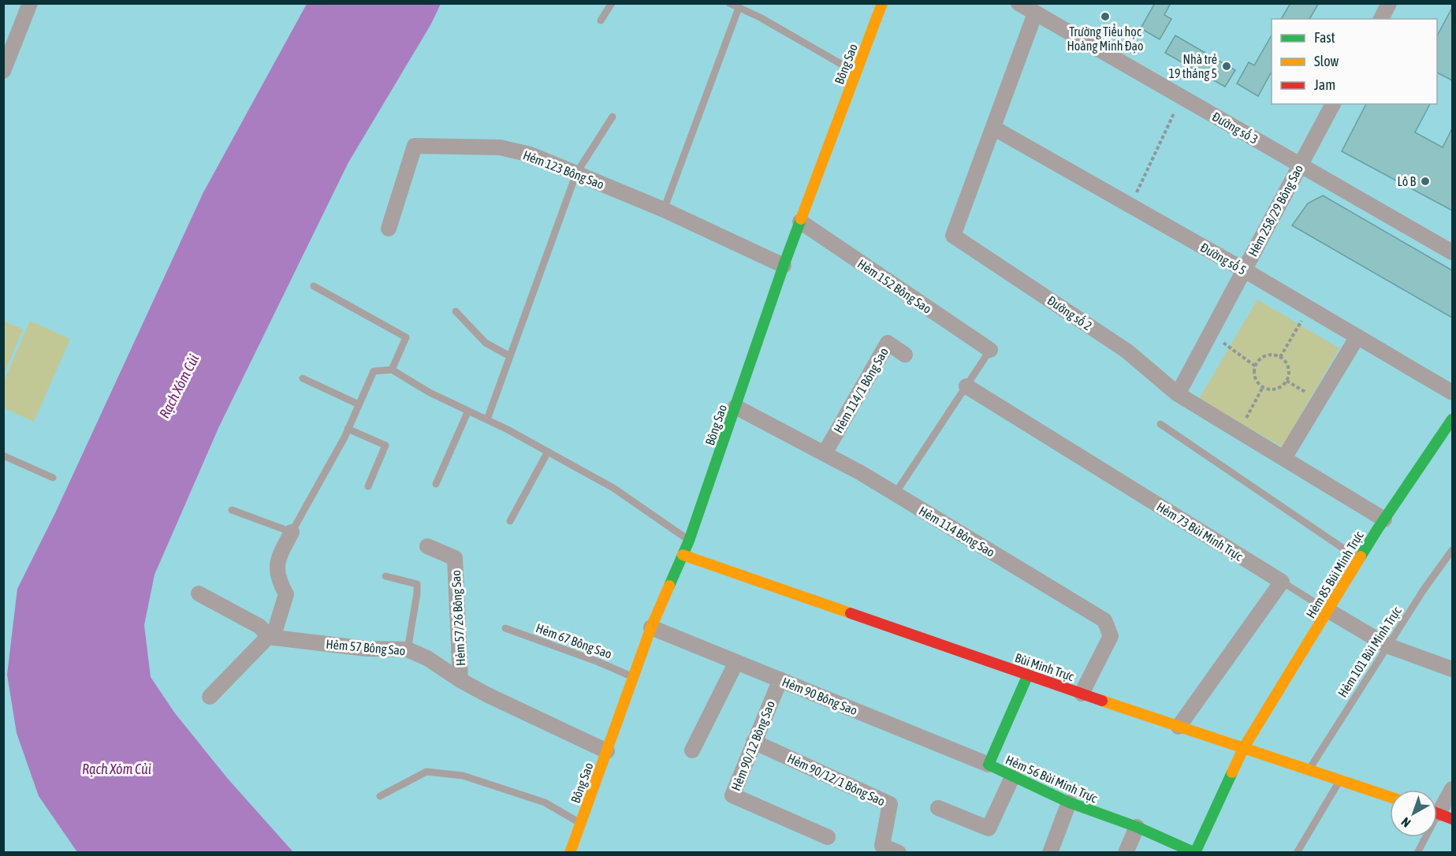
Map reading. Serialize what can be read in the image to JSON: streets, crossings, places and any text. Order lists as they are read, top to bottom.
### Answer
{
  "streets": {
    "street": [
      "Bông Sao",
      "Đường số 3",
      "Hẻm 123 Bông Sao",
      "Hẻm 258/29 Bông Sao",
      "Đường số 5",
      "Hẻm 152 Bông Sao",
      "Đường số 2",
      "Hẻm 114/1 Bông Sao",
      "Hẻm 114 Bông Sao",
      "Hẻm 73 Bùi Minh Trực",
      "Hẻm 85 Bùi Minh Trực",
      "Hẻm 57/26 Bông Sao",
      "Hẻm 57 Bông Sao",
      "Bùi Minh Trực",
      "Hẻm 90 Bông Sao",
      "Hẻm 90/12 Bông Sao",
      "Hẻm 56 Bùi Minh Trực",
      "Hẻm 90/12/1 Bông Sao"
    ],
    "lane": ["Hẻm 67 Bông Sao", "Hẻm 101 Bùi Minh Trực"]
  },
  "crossings": [
    ["Bông Sao", "Hẻm 123 Bông Sao"],
    ["Bông Sao", "Hẻm 152 Bông Sao"],
    ["Bông Sao", "Hẻm 114 Bông Sao"],
    ["Bông Sao", "Hẻm 67 Bông Sao"],
    ["Bông Sao", "Hẻm 57 Bông Sao"],
    ["Bông Sao", "Bùi Minh Trực"],
    ["Bông Sao", "Hẻm 90 Bông Sao"],
    ["Đường số 3", "Hẻm 258/29 Bông Sao"],
    ["Đường số 3", "Đường số 2"],
    ["Hẻm 258/29 Bông Sao", "Đường số 5"],
    ["Hẻm 258/29 Bông Sao", "Đường số 2"],
    ["Đường số 5", "Đường số 2"],
    ["Đường số 2", "Hẻm 85 Bùi Minh Trực"],
    ["Hẻm 114/1 Bông Sao", "Hẻm 114 Bông Sao"],
    ["Hẻm 114 Bông Sao", "Bùi Minh Trực"],
    ["Hẻm 85 Bùi Minh Trực", "Bùi Minh Trực"],
    ["Hẻm 85 Bùi Minh Trực", "Hẻm 56 Bùi Minh Trực"],
    ["Hẻm 57/26 Bông Sao", "Hẻm 57 Bông Sao"],
    ["Hẻm 101 Bùi Minh Trực", "Bùi Minh Trực"],
    ["Bùi Minh Trực", "Hẻm 56 Bùi Minh Trực"],
    ["Hẻm 90 Bông Sao", "Hẻm 90/12 Bông Sao"],
    ["Hẻm 90 Bông Sao", "Hẻm 56 Bùi Minh Trực"],
    ["Hẻm 90/12 Bông Sao", "Hẻm 90/12/1 Bông Sao"]
  ],
  "water": ["Rạch Xóm Củi"],
  "places": ["Trường Tiểu học Hoàng Minh Đạo", "Nhà trẻ 19 tháng 5", "Lô B"],
  "legend": ["Fast", "Slow", "Jam"],
  "north": "bottom left"
}
